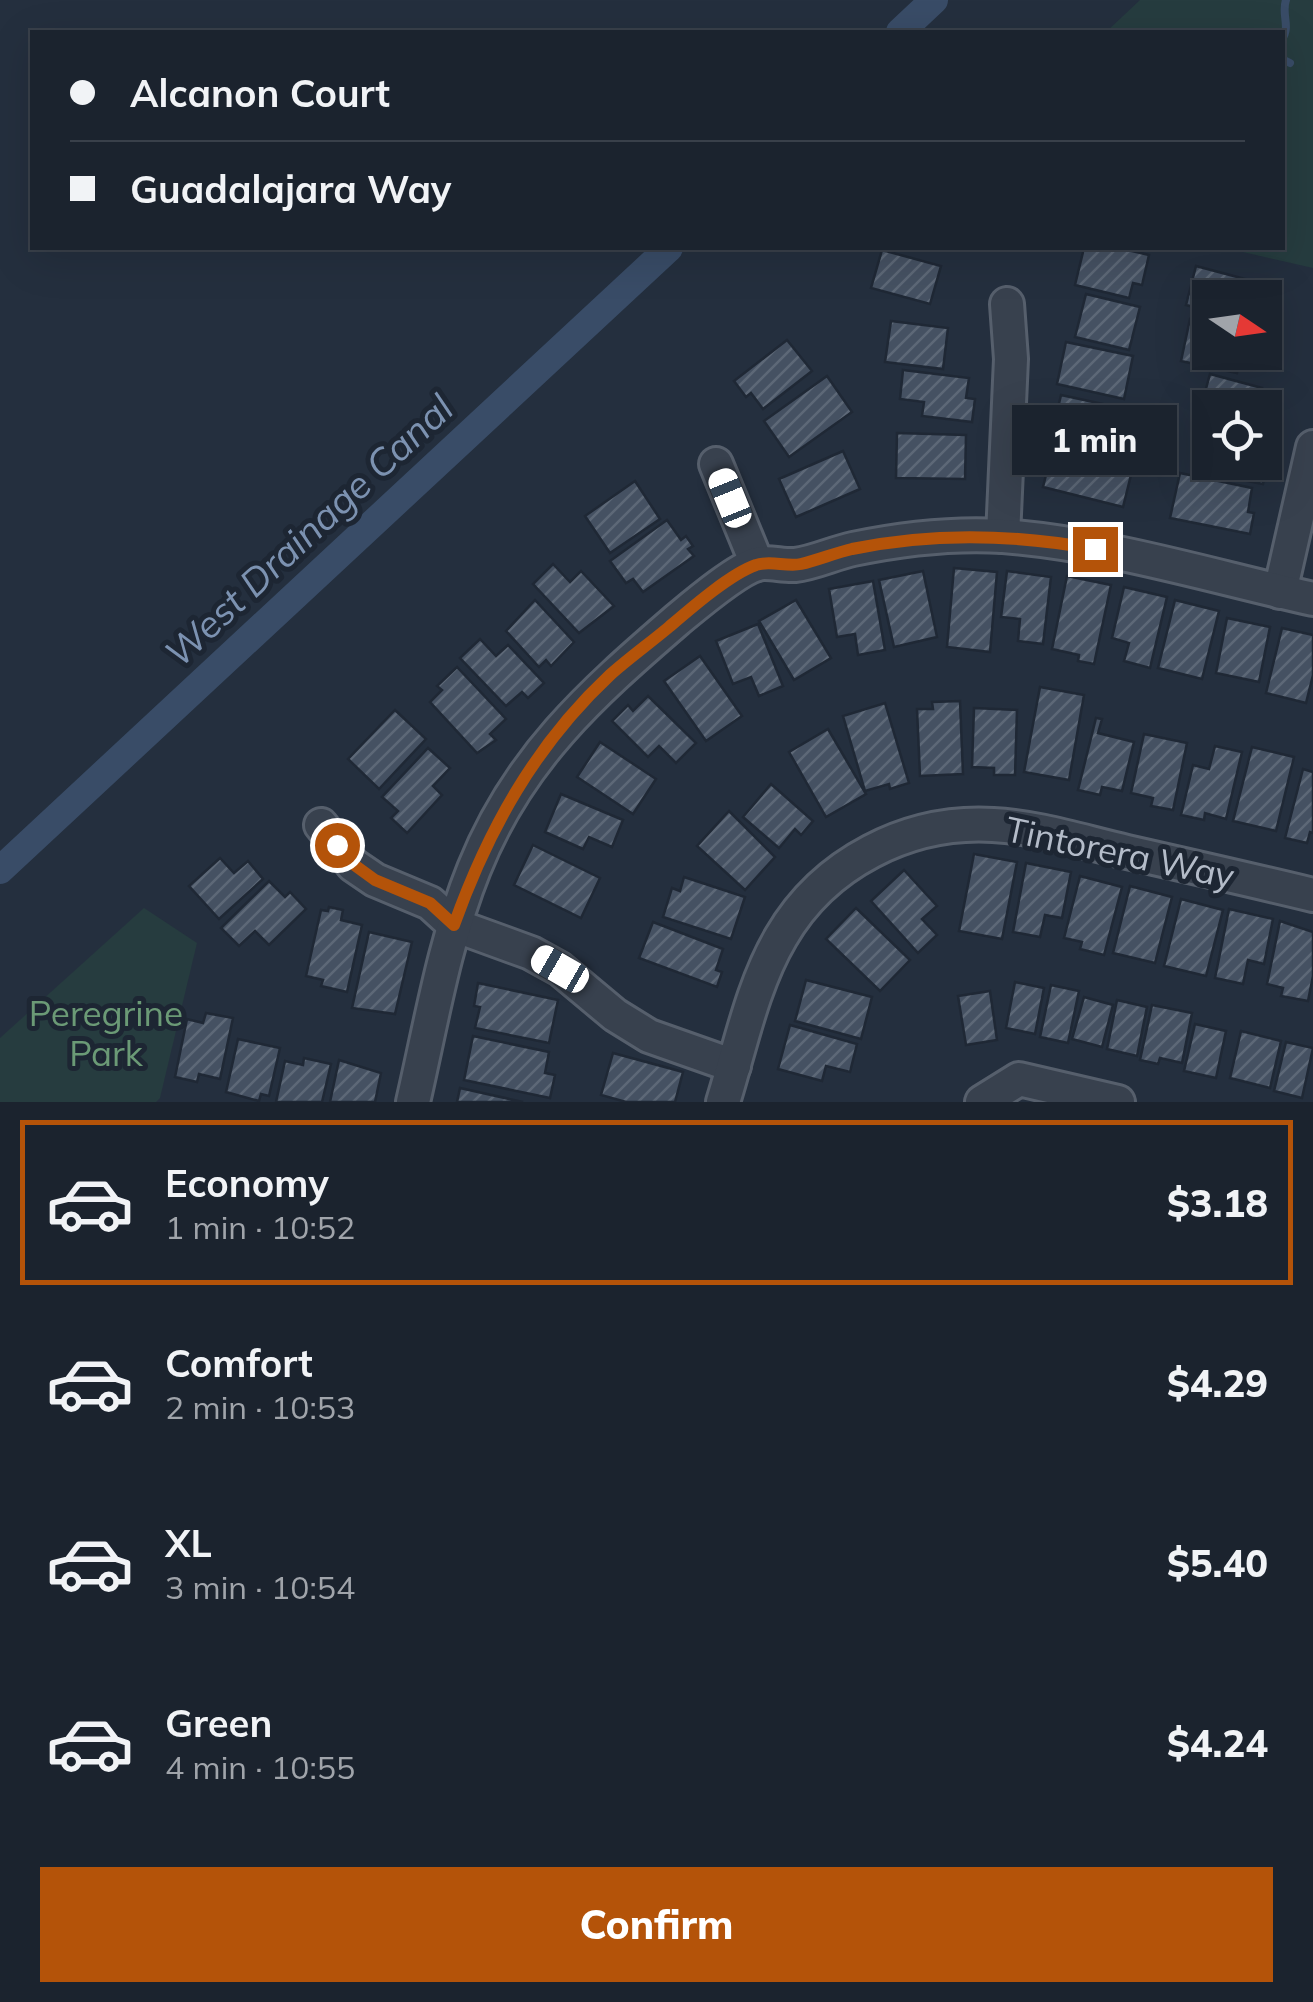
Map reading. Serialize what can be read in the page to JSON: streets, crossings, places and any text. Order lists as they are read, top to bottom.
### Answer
{
  "streets": {
    "street": ["Tintorera Way"]
  },
  "water": ["West Drainage Canal"],
  "parks": ["Peregrine Park"],
  "north": "right",
  "page": {
    "banner": ["Alcanon Court", "Guadalajara Way"],
    "bubble": "1 min",
    "list": [
      {
        "name": "Economy",
        "note": "1 min · 10:52",
        "value": "$3.18"
      },
      {
        "name": "Comfort",
        "note": "2 min · 10:53",
        "value": "$4.29"
      },
      {
        "name": "XL",
        "note": "3 min · 10:54",
        "value": "$5.40"
      },
      {
        "name": "Green",
        "note": "4 min · 10:55",
        "value": "$4.24"
      }
    ],
    "buttons": "Confirm"
  }
}
